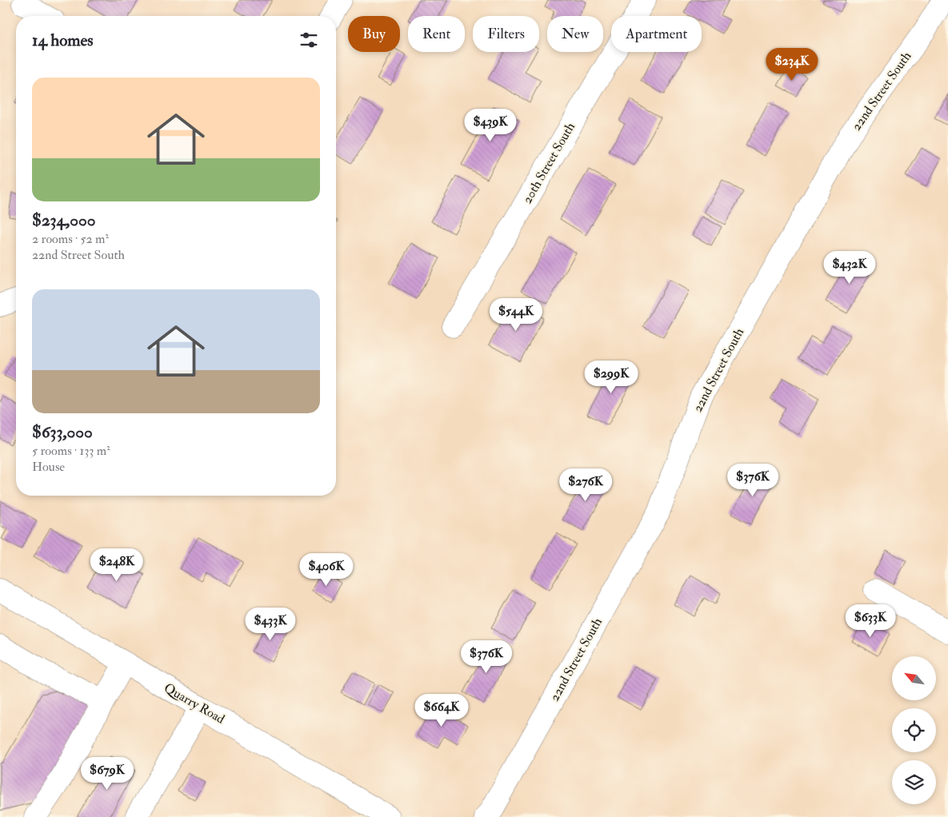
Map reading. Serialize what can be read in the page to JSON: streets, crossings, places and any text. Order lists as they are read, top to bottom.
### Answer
{
  "streets": {
    "street": ["22nd Street South", "20th Street South", "Quarry Road"]
  },
  "north": "top left",
  "page": {
    "chip": [
      "Buy",
      "Rent",
      "Filters",
      "New",
      "Apartment"
    ],
    "heading": "14 homes",
    "price": [
      "$234K",
      "$439K",
      "$432K",
      "$544K",
      "$299K",
      "$376K",
      "$276K",
      "$248K",
      "$406K",
      "$633K",
      "$433K",
      "$376K",
      "$664K",
      "$679K"
    ],
    "list": [
      {
        "name": "$234,000",
        "note": "2 rooms · 52 m² · 22nd Street South"
      },
      {
        "name": "$633,000",
        "note": "5 rooms · 133 m² · House"
      }
    ]
  }
}
